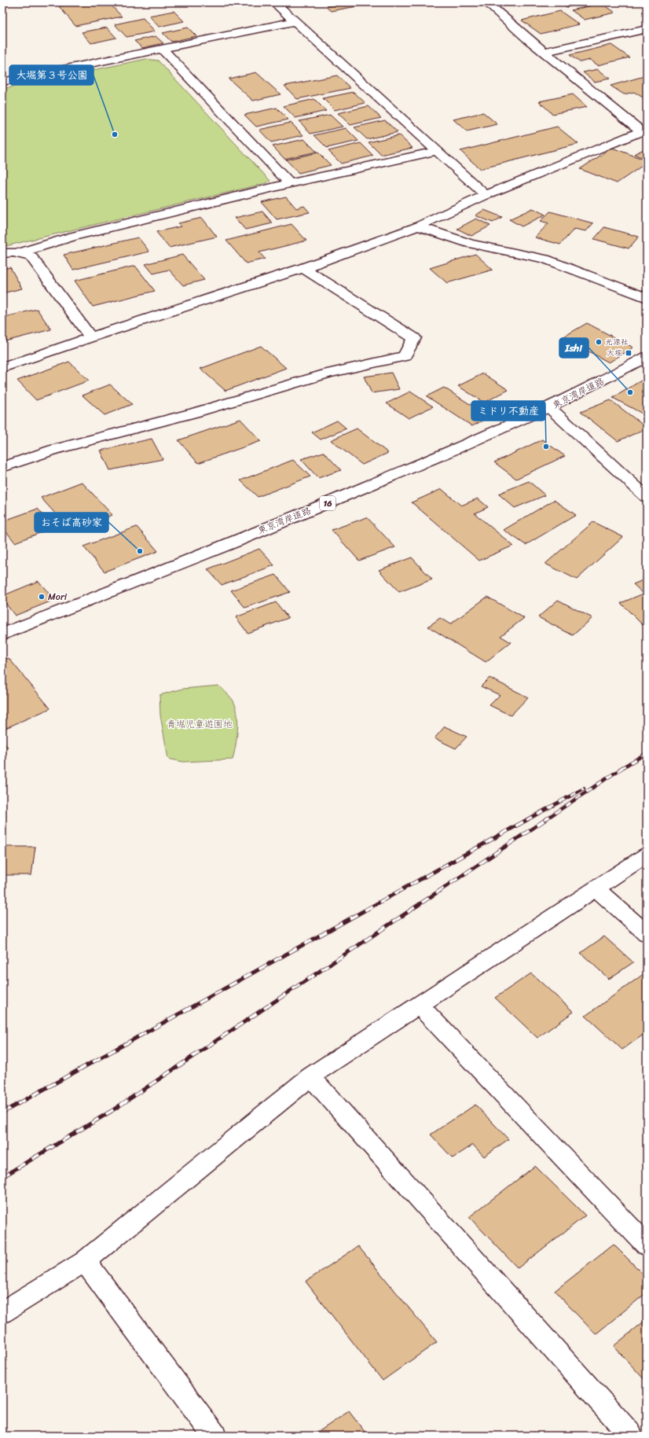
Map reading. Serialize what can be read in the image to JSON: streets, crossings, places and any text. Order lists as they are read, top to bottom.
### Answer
{
  "streets": {
    "main road": ["東京湾岸道路", "16"]
  },
  "parks": ["青堀児童遊園地"],
  "places": {
    "other": [
      "大堀第３号公園",
      "光源社",
      "Ishi",
      "ミドリ不動産",
      "おそば高砂家",
      "Mori"
    ],
    "transit": ["大堀"]
  }
}
